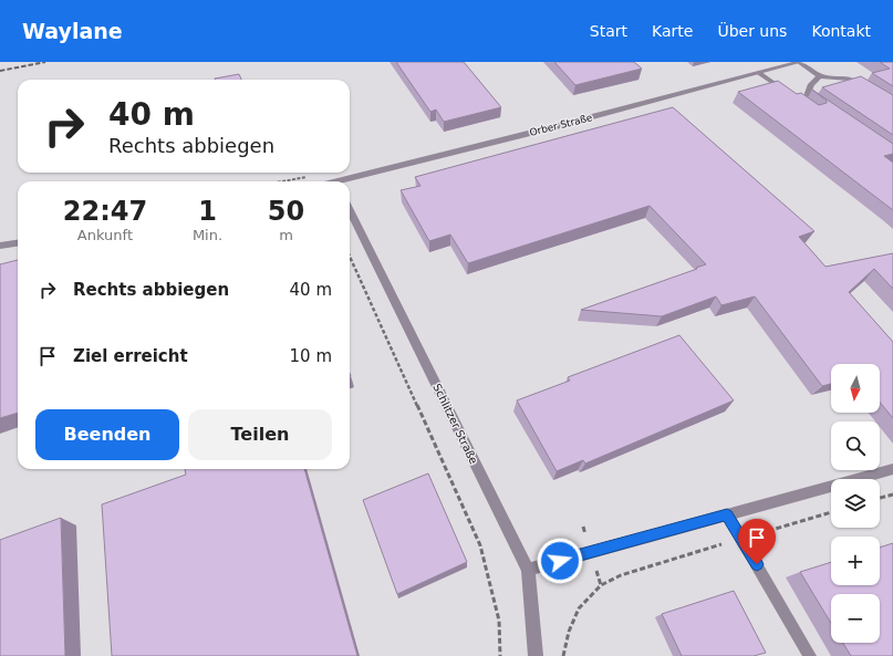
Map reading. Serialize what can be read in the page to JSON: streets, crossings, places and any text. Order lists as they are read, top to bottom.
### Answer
{
  "streets": {
    "street": ["Orber Straße", "Schlitzer Straße"]
  },
  "north": "bottom",
  "page": {
    "header": "Waylane",
    "nav": [
      "Start",
      "Karte",
      "Über uns",
      "Kontakt"
    ],
    "turn": ["40 m", "Rechts abbiegen"],
    "eta": [
      "22:47",
      "Ankunft",
      "1",
      "Min.",
      "50",
      "m"
    ],
    "list": [
      {
        "name": "Rechts abbiegen",
        "value": "40 m"
      },
      {
        "name": "Ziel erreicht",
        "value": "10 m"
      }
    ],
    "map_buttons": ["+", "−"],
    "buttons": ["Beenden", "Teilen"]
  }
}
